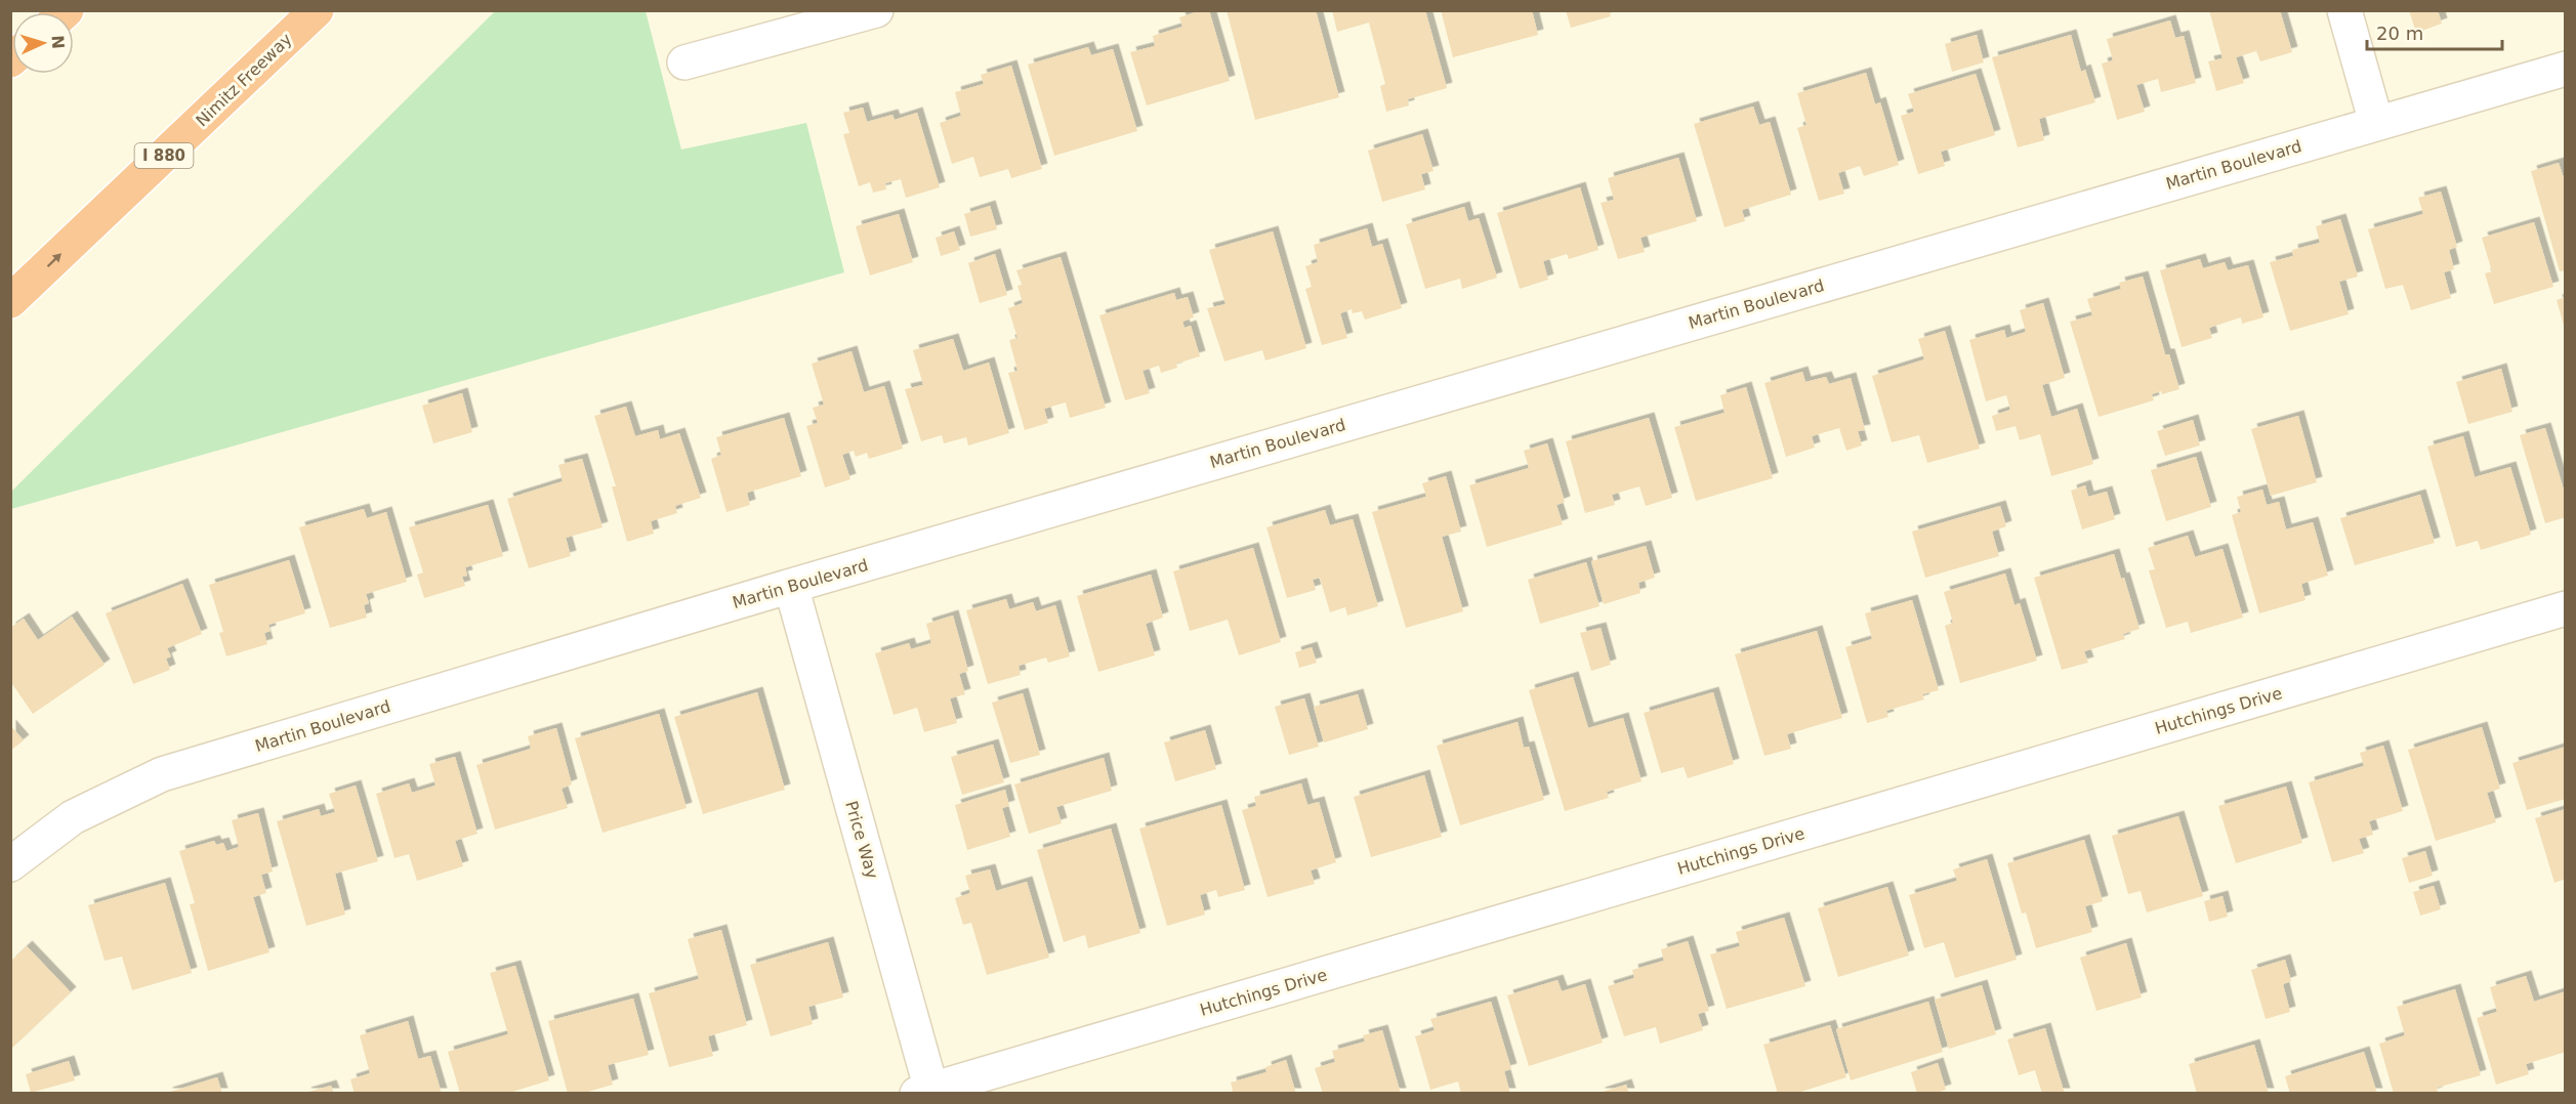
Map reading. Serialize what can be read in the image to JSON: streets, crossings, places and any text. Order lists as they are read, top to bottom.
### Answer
{
  "streets": {
    "highway": ["Nimitz Freeway", "I 880"],
    "street": ["Martin Boulevard", "Hutchings Drive", "Price Way"]
  },
  "crossings": [
    ["Martin Boulevard", "Price Way"],
    ["Hutchings Drive", "Price Way"]
  ],
  "one_way": ["Nimitz Freeway"],
  "scale_bar": "20 m",
  "north": "right"
}
